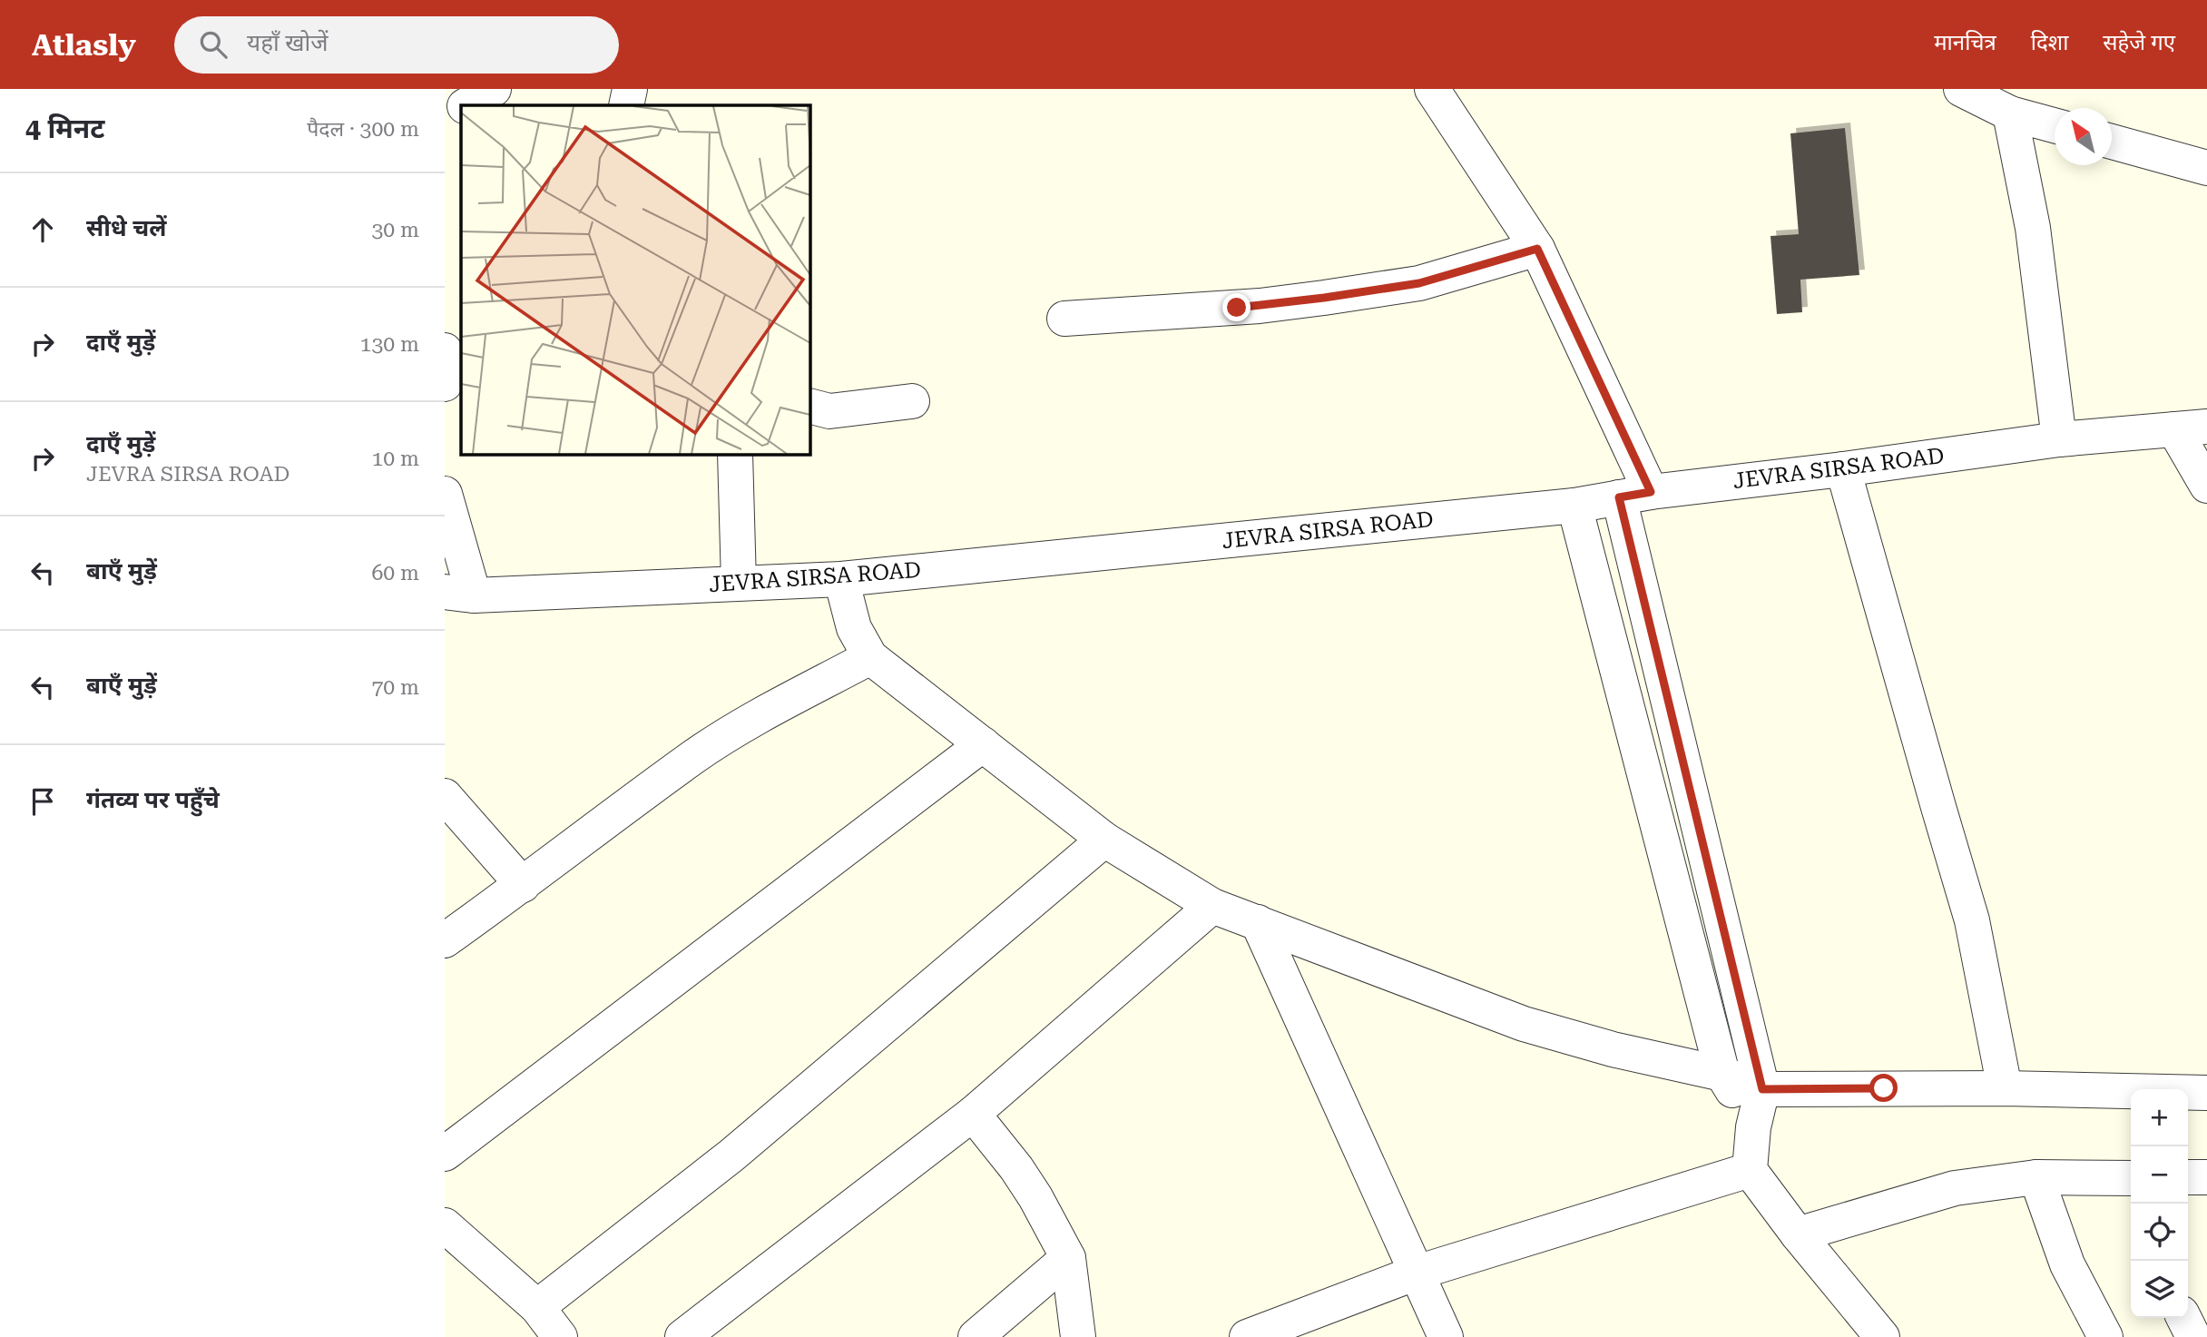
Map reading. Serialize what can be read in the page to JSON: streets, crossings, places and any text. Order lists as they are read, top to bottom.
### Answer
{
  "streets": {
    "street": ["JEVRA SIRSA ROAD"]
  },
  "north": "top left",
  "page": {
    "header": "Atlasly",
    "search": "यहाँ खोजें",
    "nav": ["मानचित्र", "दिशा", "सहेजे गए"],
    "heading": ["4 मिनट", "पैदल · 300 m"],
    "list": [
      ["सीधे चलें", "30 m"],
      ["दाएँ मुड़ें", "130 m"],
      ["दाएँ मुड़ें", "JEVRA SIRSA ROAD", "10 m"],
      ["बाएँ मुड़ें", "60 m"],
      ["बाएँ मुड़ें", "70 m"],
      "गंतव्य पर पहुँचे"
    ],
    "map_buttons": ["+", "−"]
  }
}
